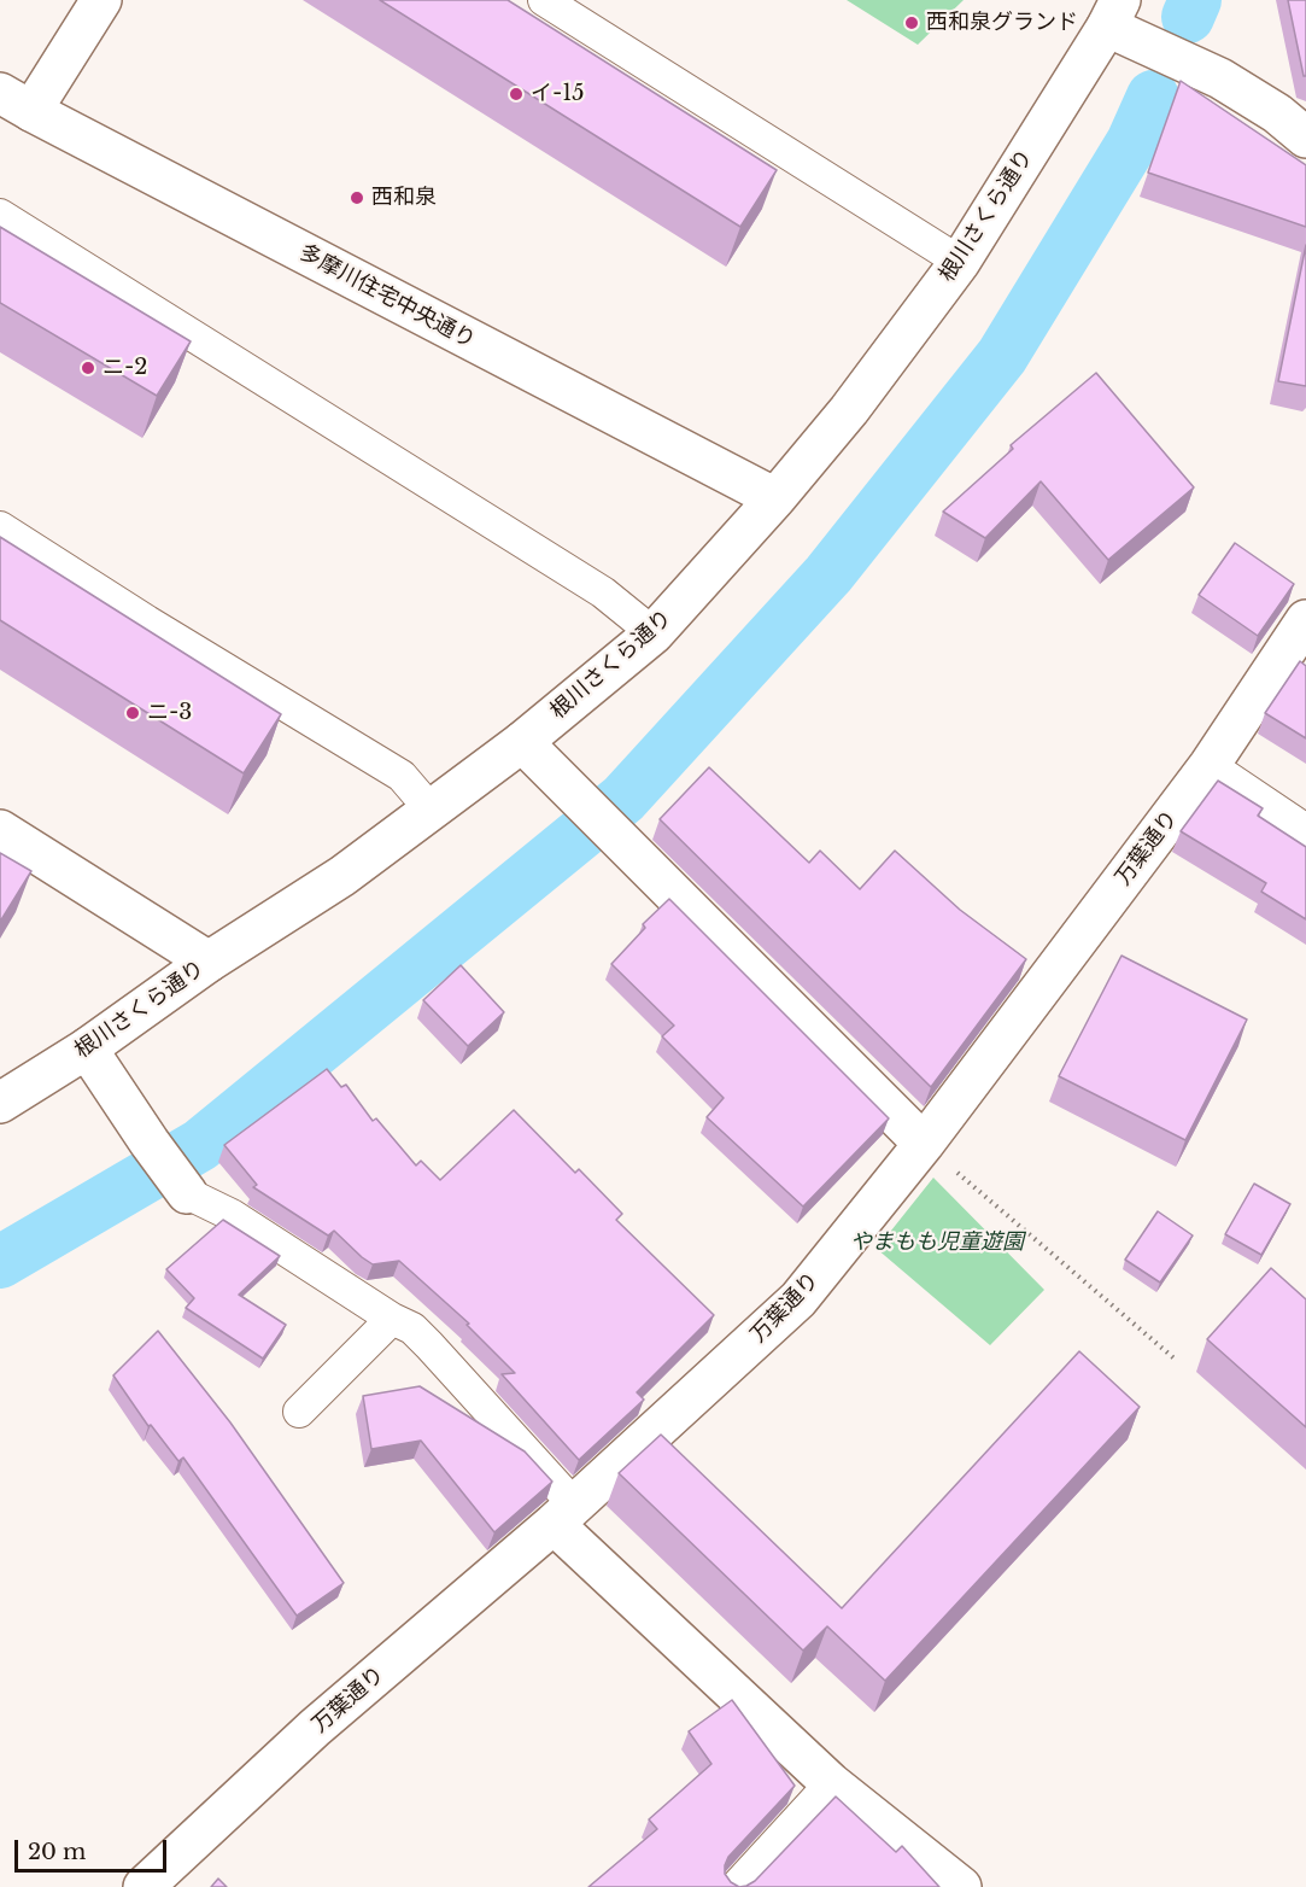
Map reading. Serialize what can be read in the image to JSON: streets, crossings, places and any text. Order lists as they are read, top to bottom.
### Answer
{
  "streets": {
    "street": ["根川さくら通り", "多摩川住宅中央通り", "万葉通り"]
  },
  "crossings": [
    ["根川さくら通り", "多摩川住宅中央通り"]
  ],
  "parks": ["やまもも児童遊園"],
  "places": [
    "西和泉グランド",
    "イ-15",
    "西和泉",
    "ニ-2",
    "ニ-3"
  ],
  "scale_bar": "20 m"
}
